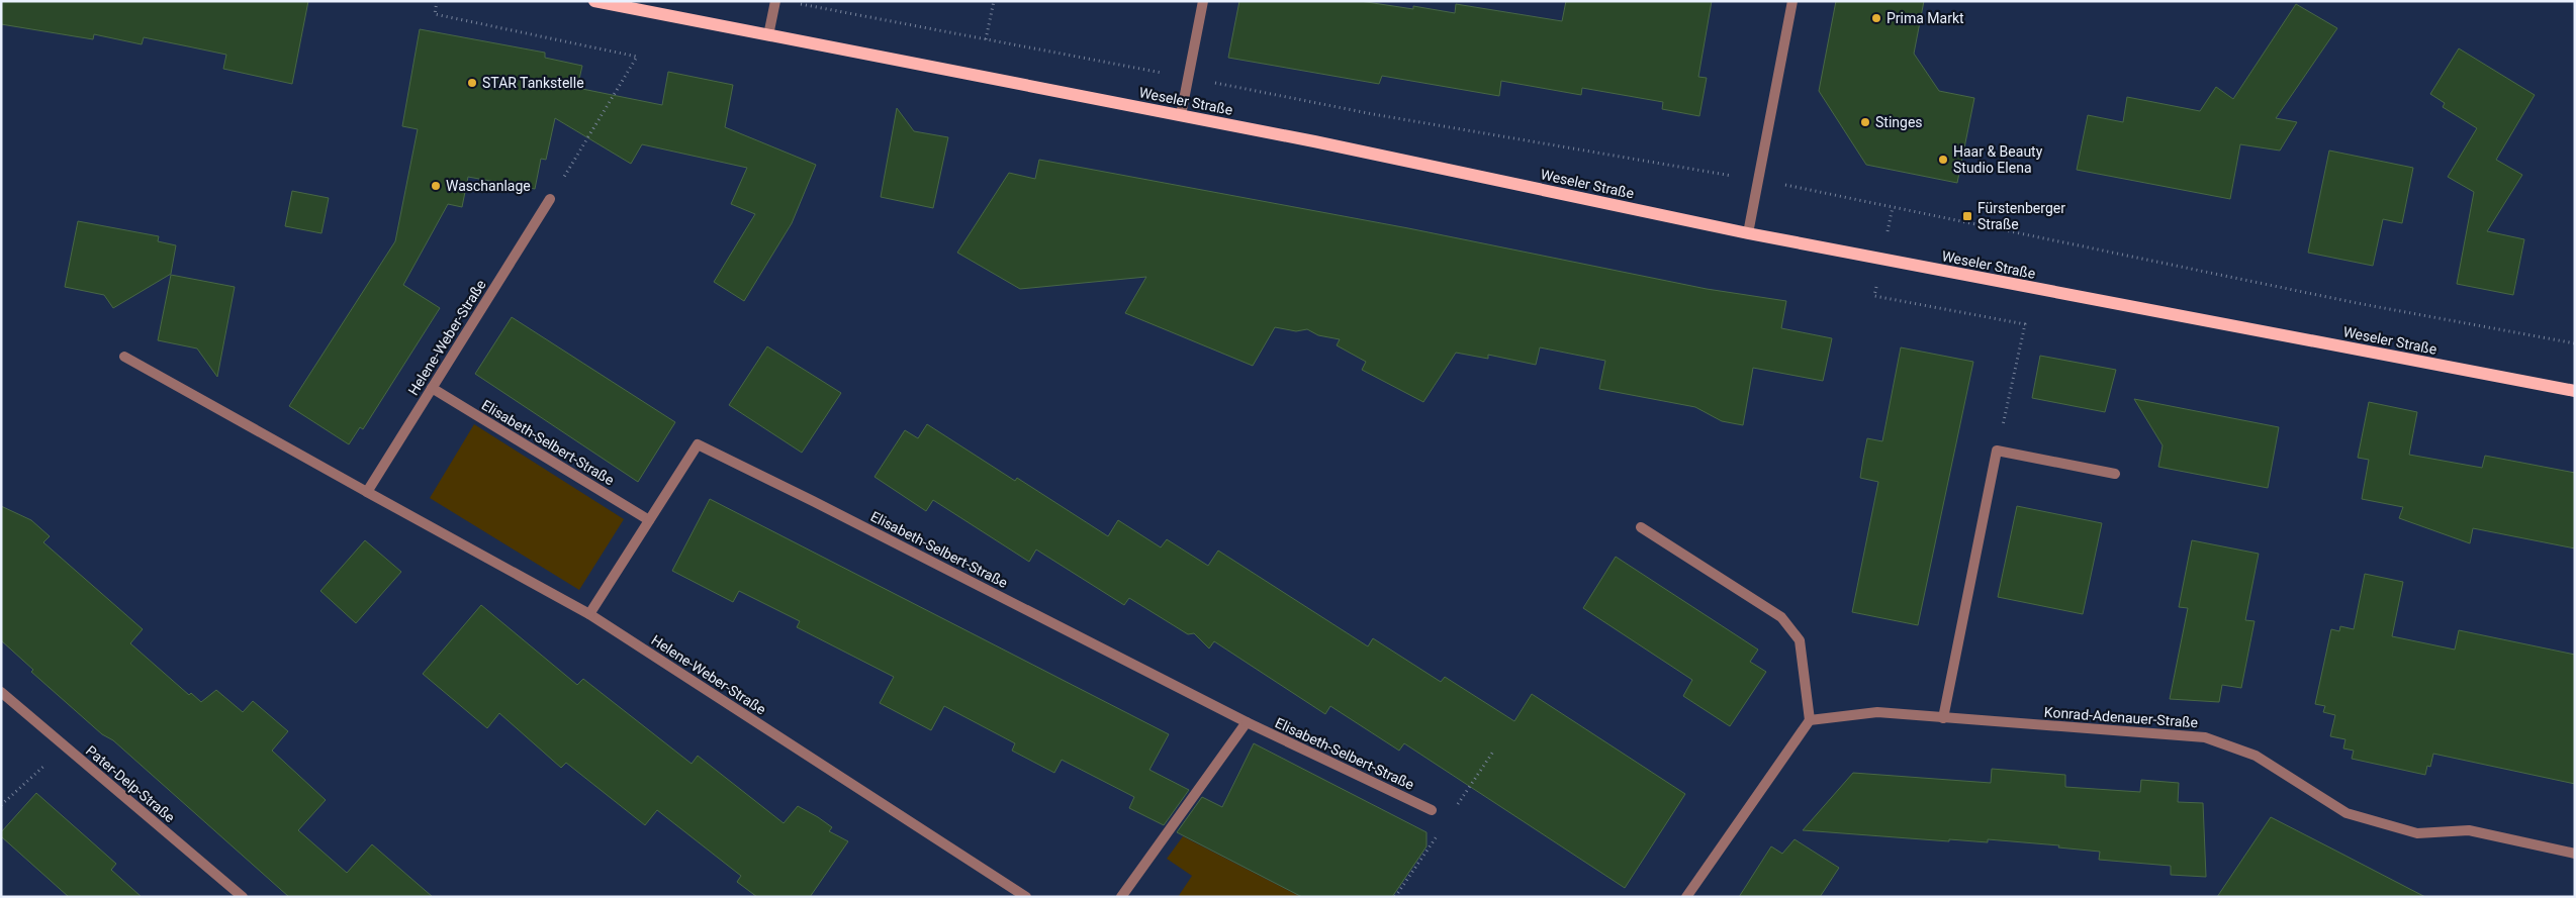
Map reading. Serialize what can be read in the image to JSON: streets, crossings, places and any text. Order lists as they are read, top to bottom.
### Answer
{
  "streets": {
    "main road": ["Weseler Straße"],
    "street": [
      "Helene-Weber-Straße",
      "Elisabeth-Selbert-Straße",
      "Konrad-Adenauer-Straße",
      "Pater-Delp-Straße"
    ]
  },
  "crossings": [
    ["Helene-Weber-Straße", "Elisabeth-Selbert-Straße"]
  ],
  "places": {
    "other": [
      "Prima Markt",
      "STAR Tankstelle",
      "Stinges",
      "Haar & Beauty Studio Elena",
      "Waschanlage"
    ],
    "transit": ["Fürstenberger Straße"]
  }
}
